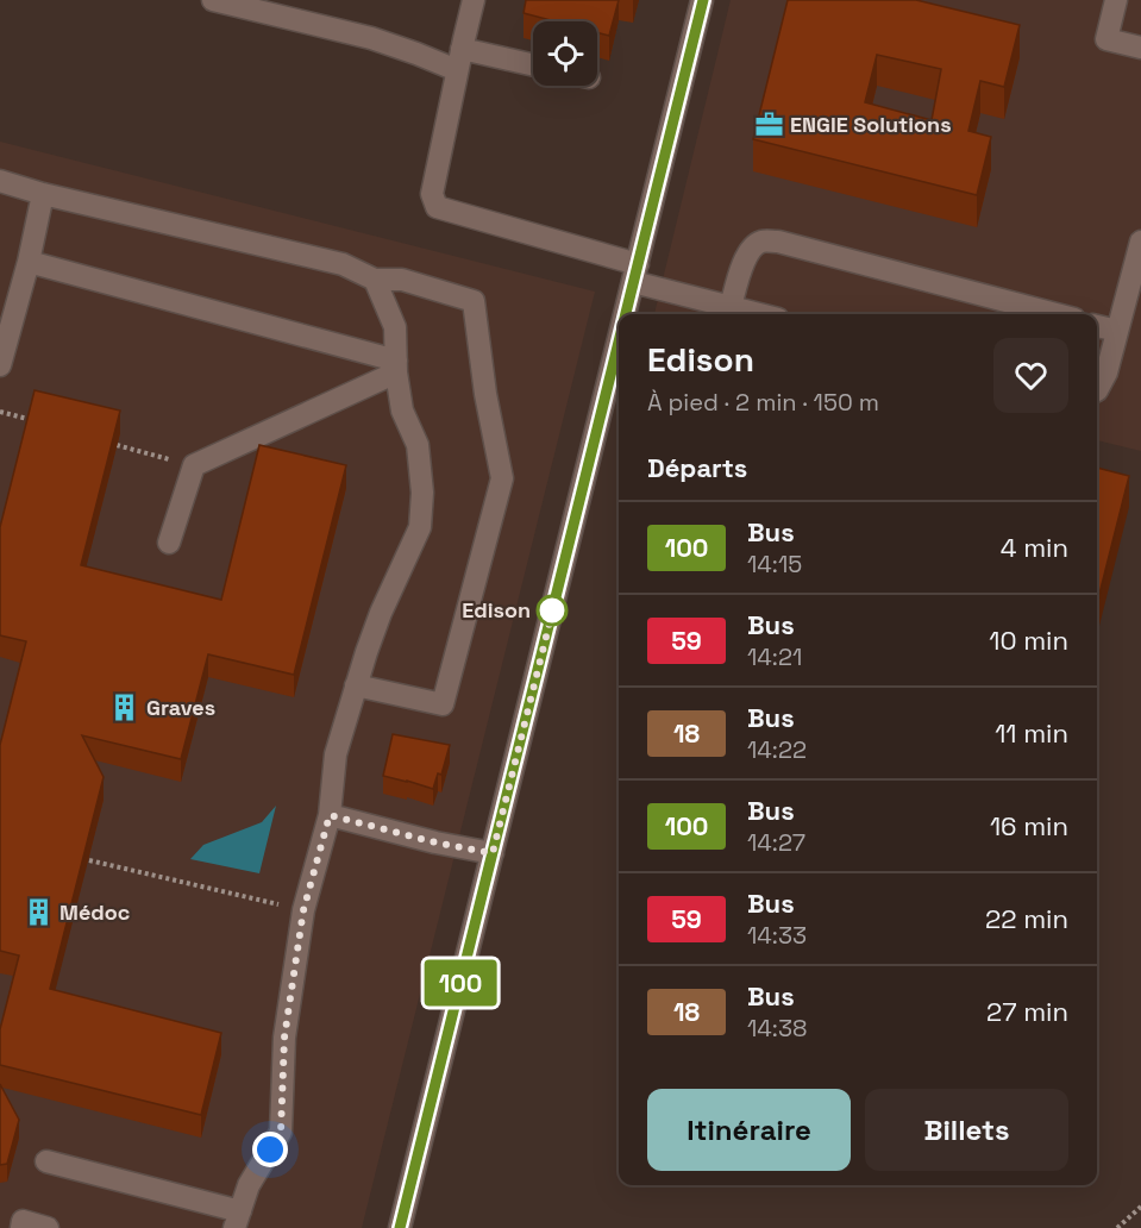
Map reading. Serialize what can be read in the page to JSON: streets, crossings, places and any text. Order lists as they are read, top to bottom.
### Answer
{
  "places": {
    "office": ["ENGIE Solutions"],
    "other": ["Edison"],
    "building": ["Graves", "Médoc"]
  },
  "lines": ["bus line 100"],
  "page": {
    "on_map": "100",
    "heading": [
      ["Edison", "À pied · 2 min · 150 m"],
      "Départs"
    ],
    "list": [
      {
        "mark": "100",
        "name": "Bus",
        "note": "14:15",
        "value": "4 min"
      },
      {
        "mark": "59",
        "name": "Bus",
        "note": "14:21",
        "value": "10 min"
      },
      {
        "mark": "18",
        "name": "Bus",
        "note": "14:22",
        "value": "11 min"
      },
      {
        "mark": "100",
        "name": "Bus",
        "note": "14:27",
        "value": "16 min"
      },
      {
        "mark": "59",
        "name": "Bus",
        "note": "14:33",
        "value": "22 min"
      },
      {
        "mark": "18",
        "name": "Bus",
        "note": "14:38",
        "value": "27 min"
      }
    ],
    "buttons": ["Itinéraire", "Billets"]
  }
}
